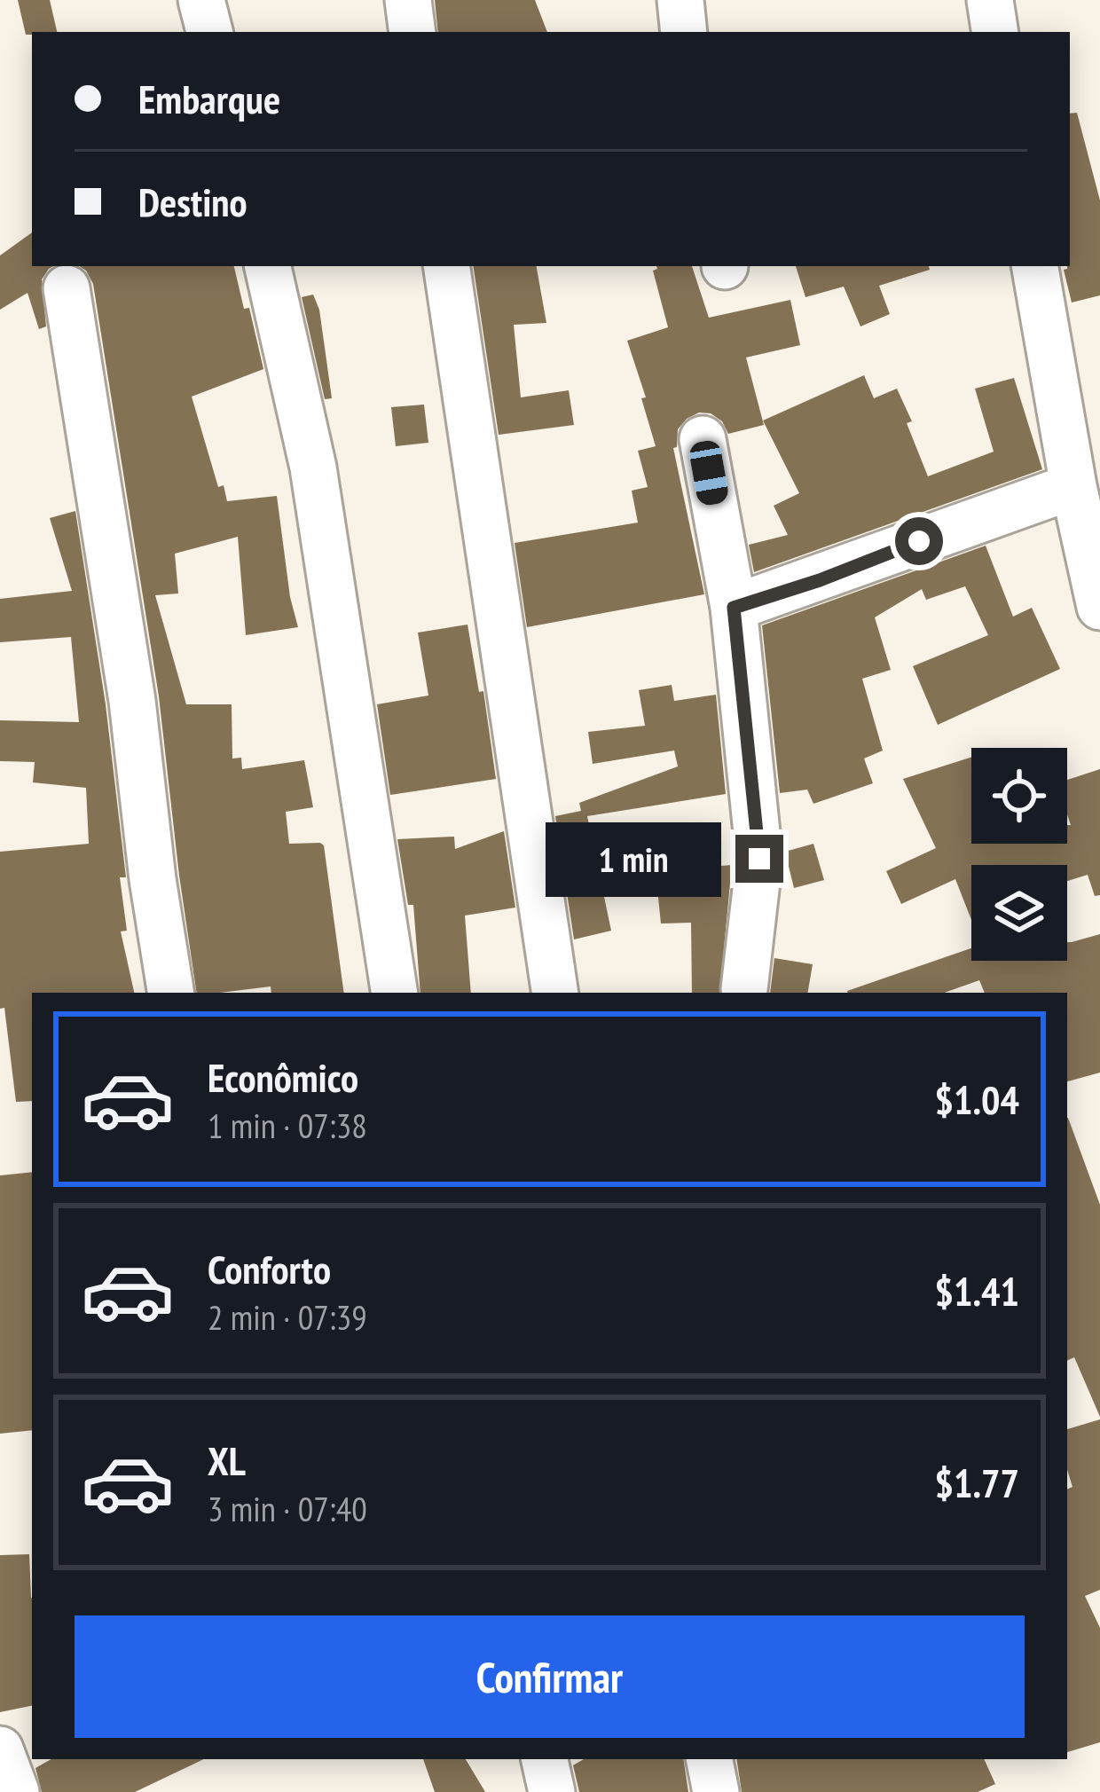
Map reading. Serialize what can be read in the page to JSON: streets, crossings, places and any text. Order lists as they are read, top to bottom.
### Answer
{
  "page": {
    "banner": ["Embarque", "Destino"],
    "bubble": "1 min",
    "list": [
      {
        "name": "Econômico",
        "note": "1 min · 07:38",
        "value": "$1.04"
      },
      {
        "name": "Conforto",
        "note": "2 min · 07:39",
        "value": "$1.41"
      },
      {
        "name": "XL",
        "note": "3 min · 07:40",
        "value": "$1.77"
      }
    ],
    "buttons": "Confirmar"
  }
}
